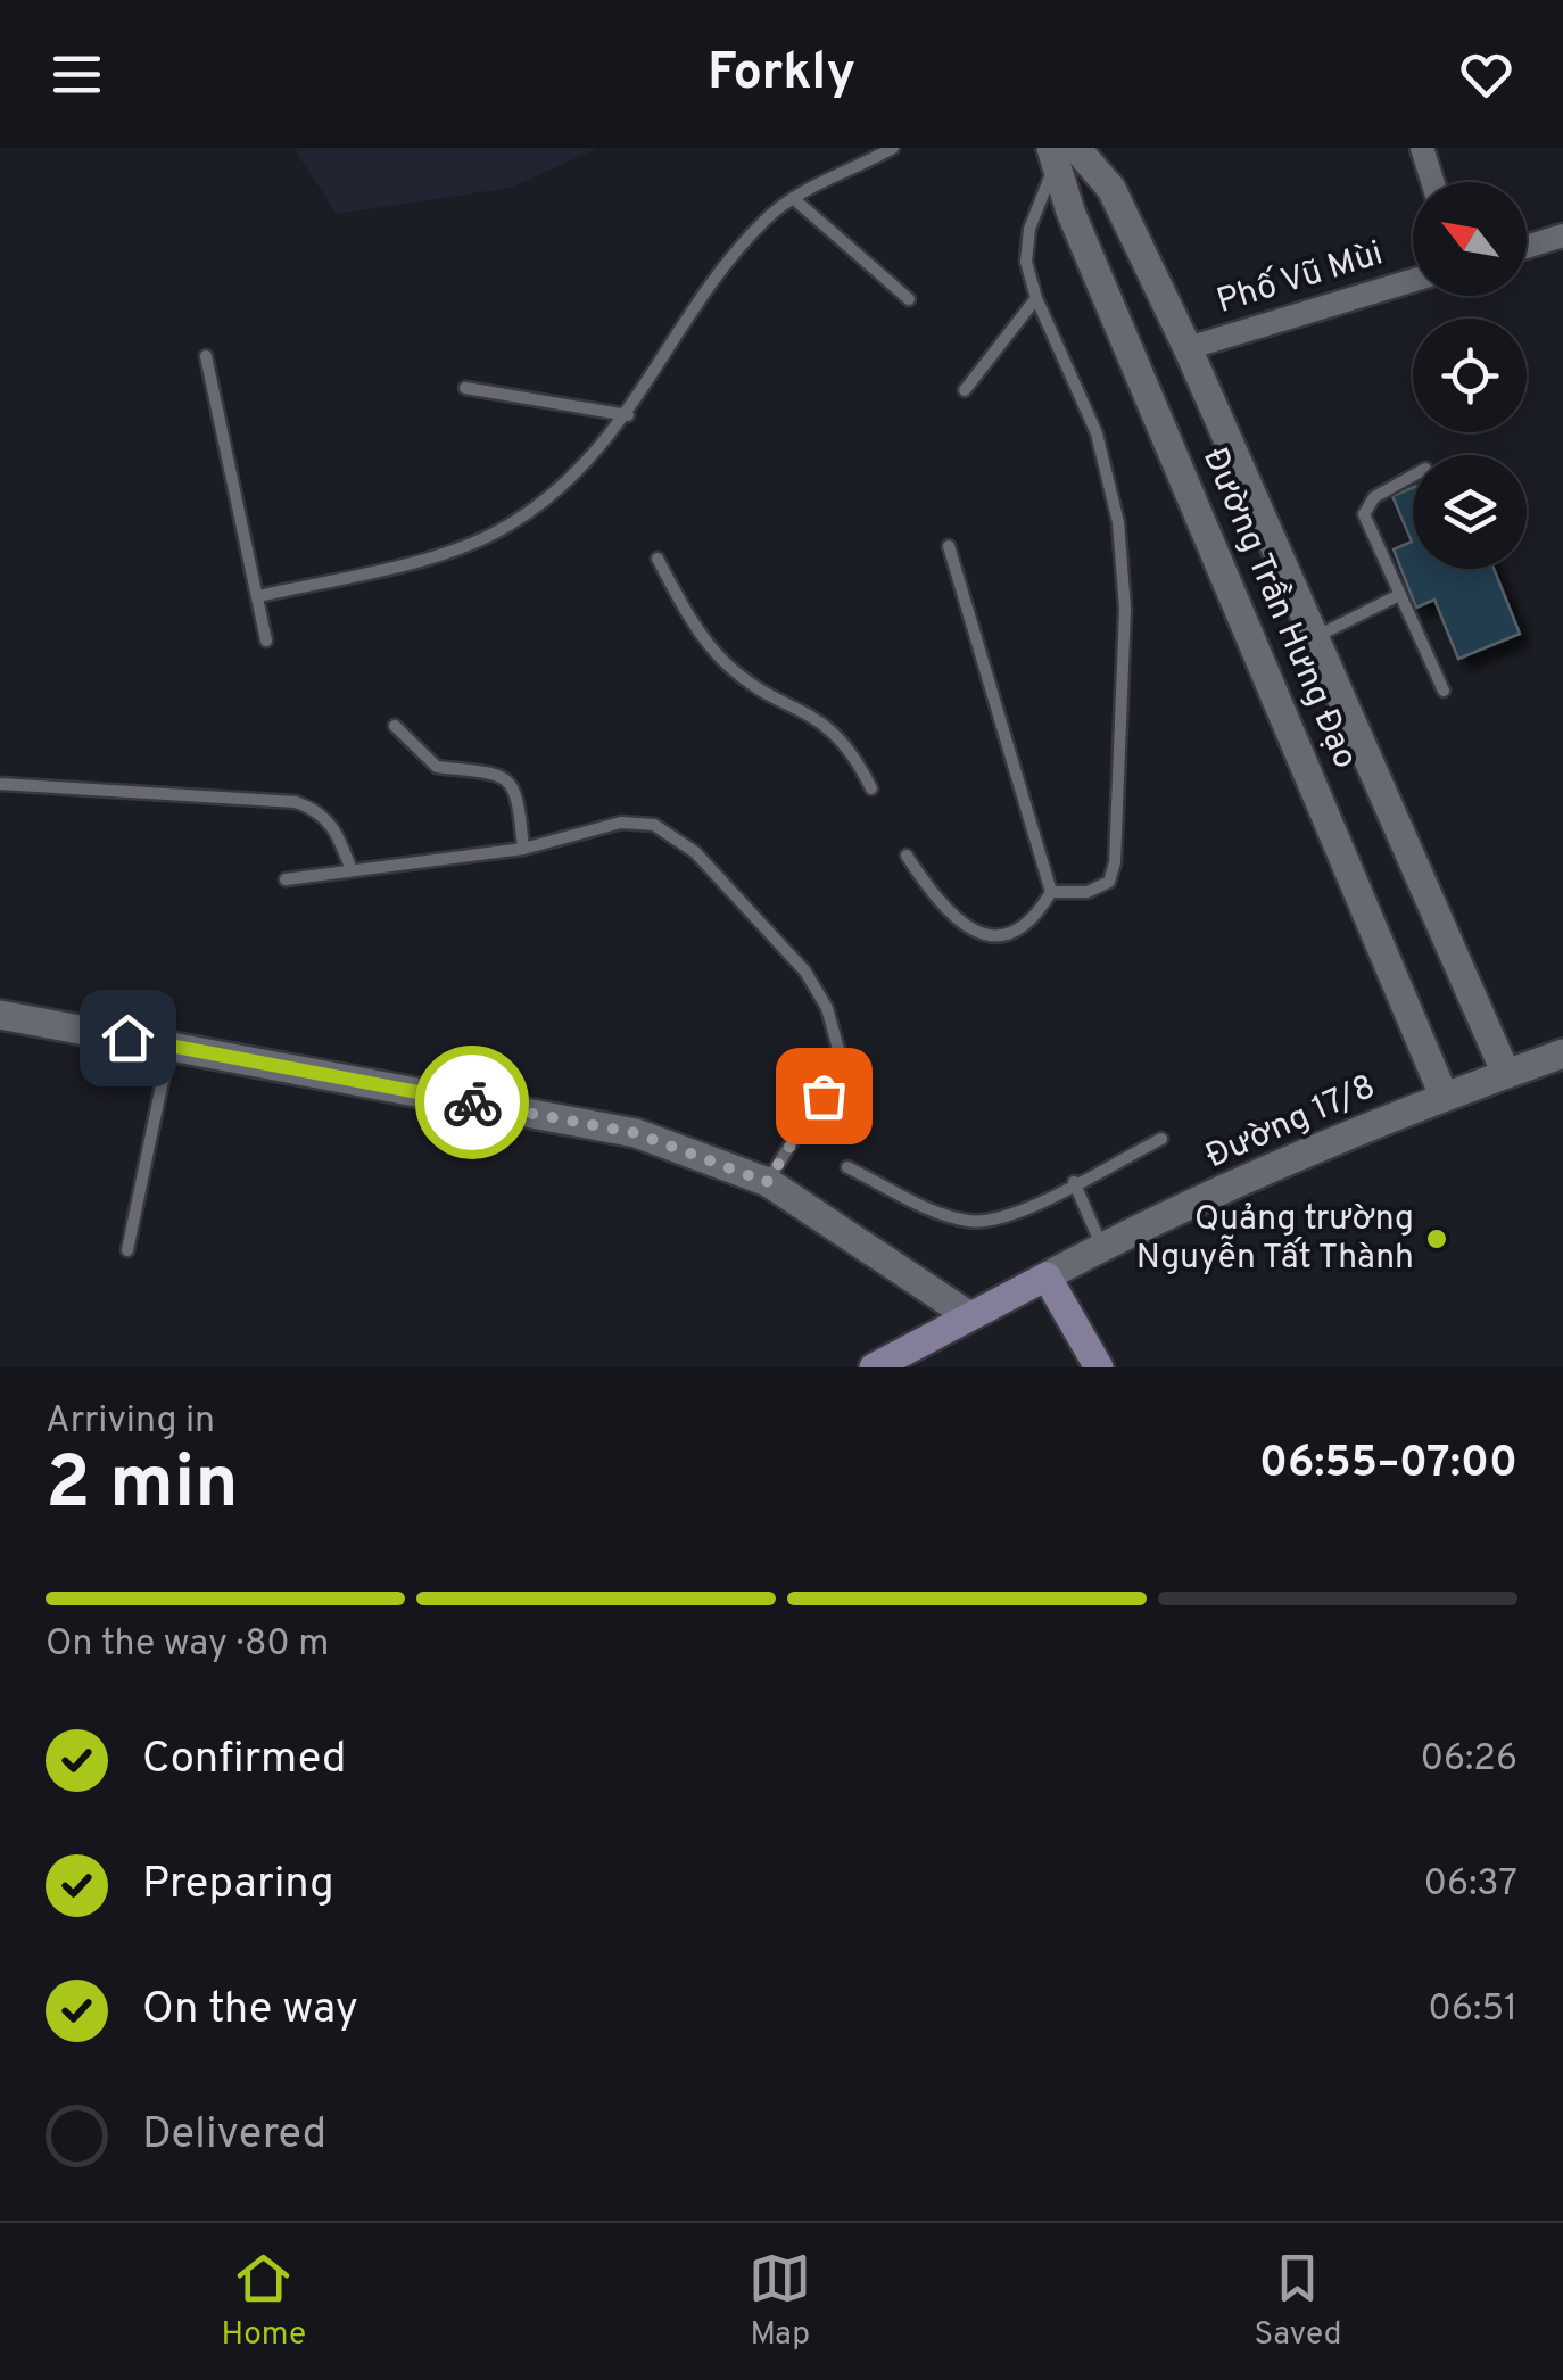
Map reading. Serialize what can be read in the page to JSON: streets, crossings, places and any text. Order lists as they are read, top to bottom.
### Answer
{
  "streets": {
    "main road": ["Đường 17/8"],
    "street": ["Phố Vũ Mùi", "Đường Trần Hưng Đạo"]
  },
  "crossings": [
    ["Phố Vũ Mùi", "Đường Trần Hưng Đạo"],
    ["Đường Trần Hưng Đạo", "Đường 17/8"]
  ],
  "places": ["Quảng trường Nguyễn Tất Thành"],
  "north": "top left",
  "page": {
    "header": "Forkly",
    "heading": ["2 min", "Arriving in", "06:55–07:00"],
    "bar": "On the way · 80 m",
    "list": [
      ["Confirmed", "06:26"],
      ["Preparing", "06:37"],
      ["On the way", "06:51"],
      "Delivered"
    ],
    "tabs": ["Home", "Map", "Saved"]
  }
}
